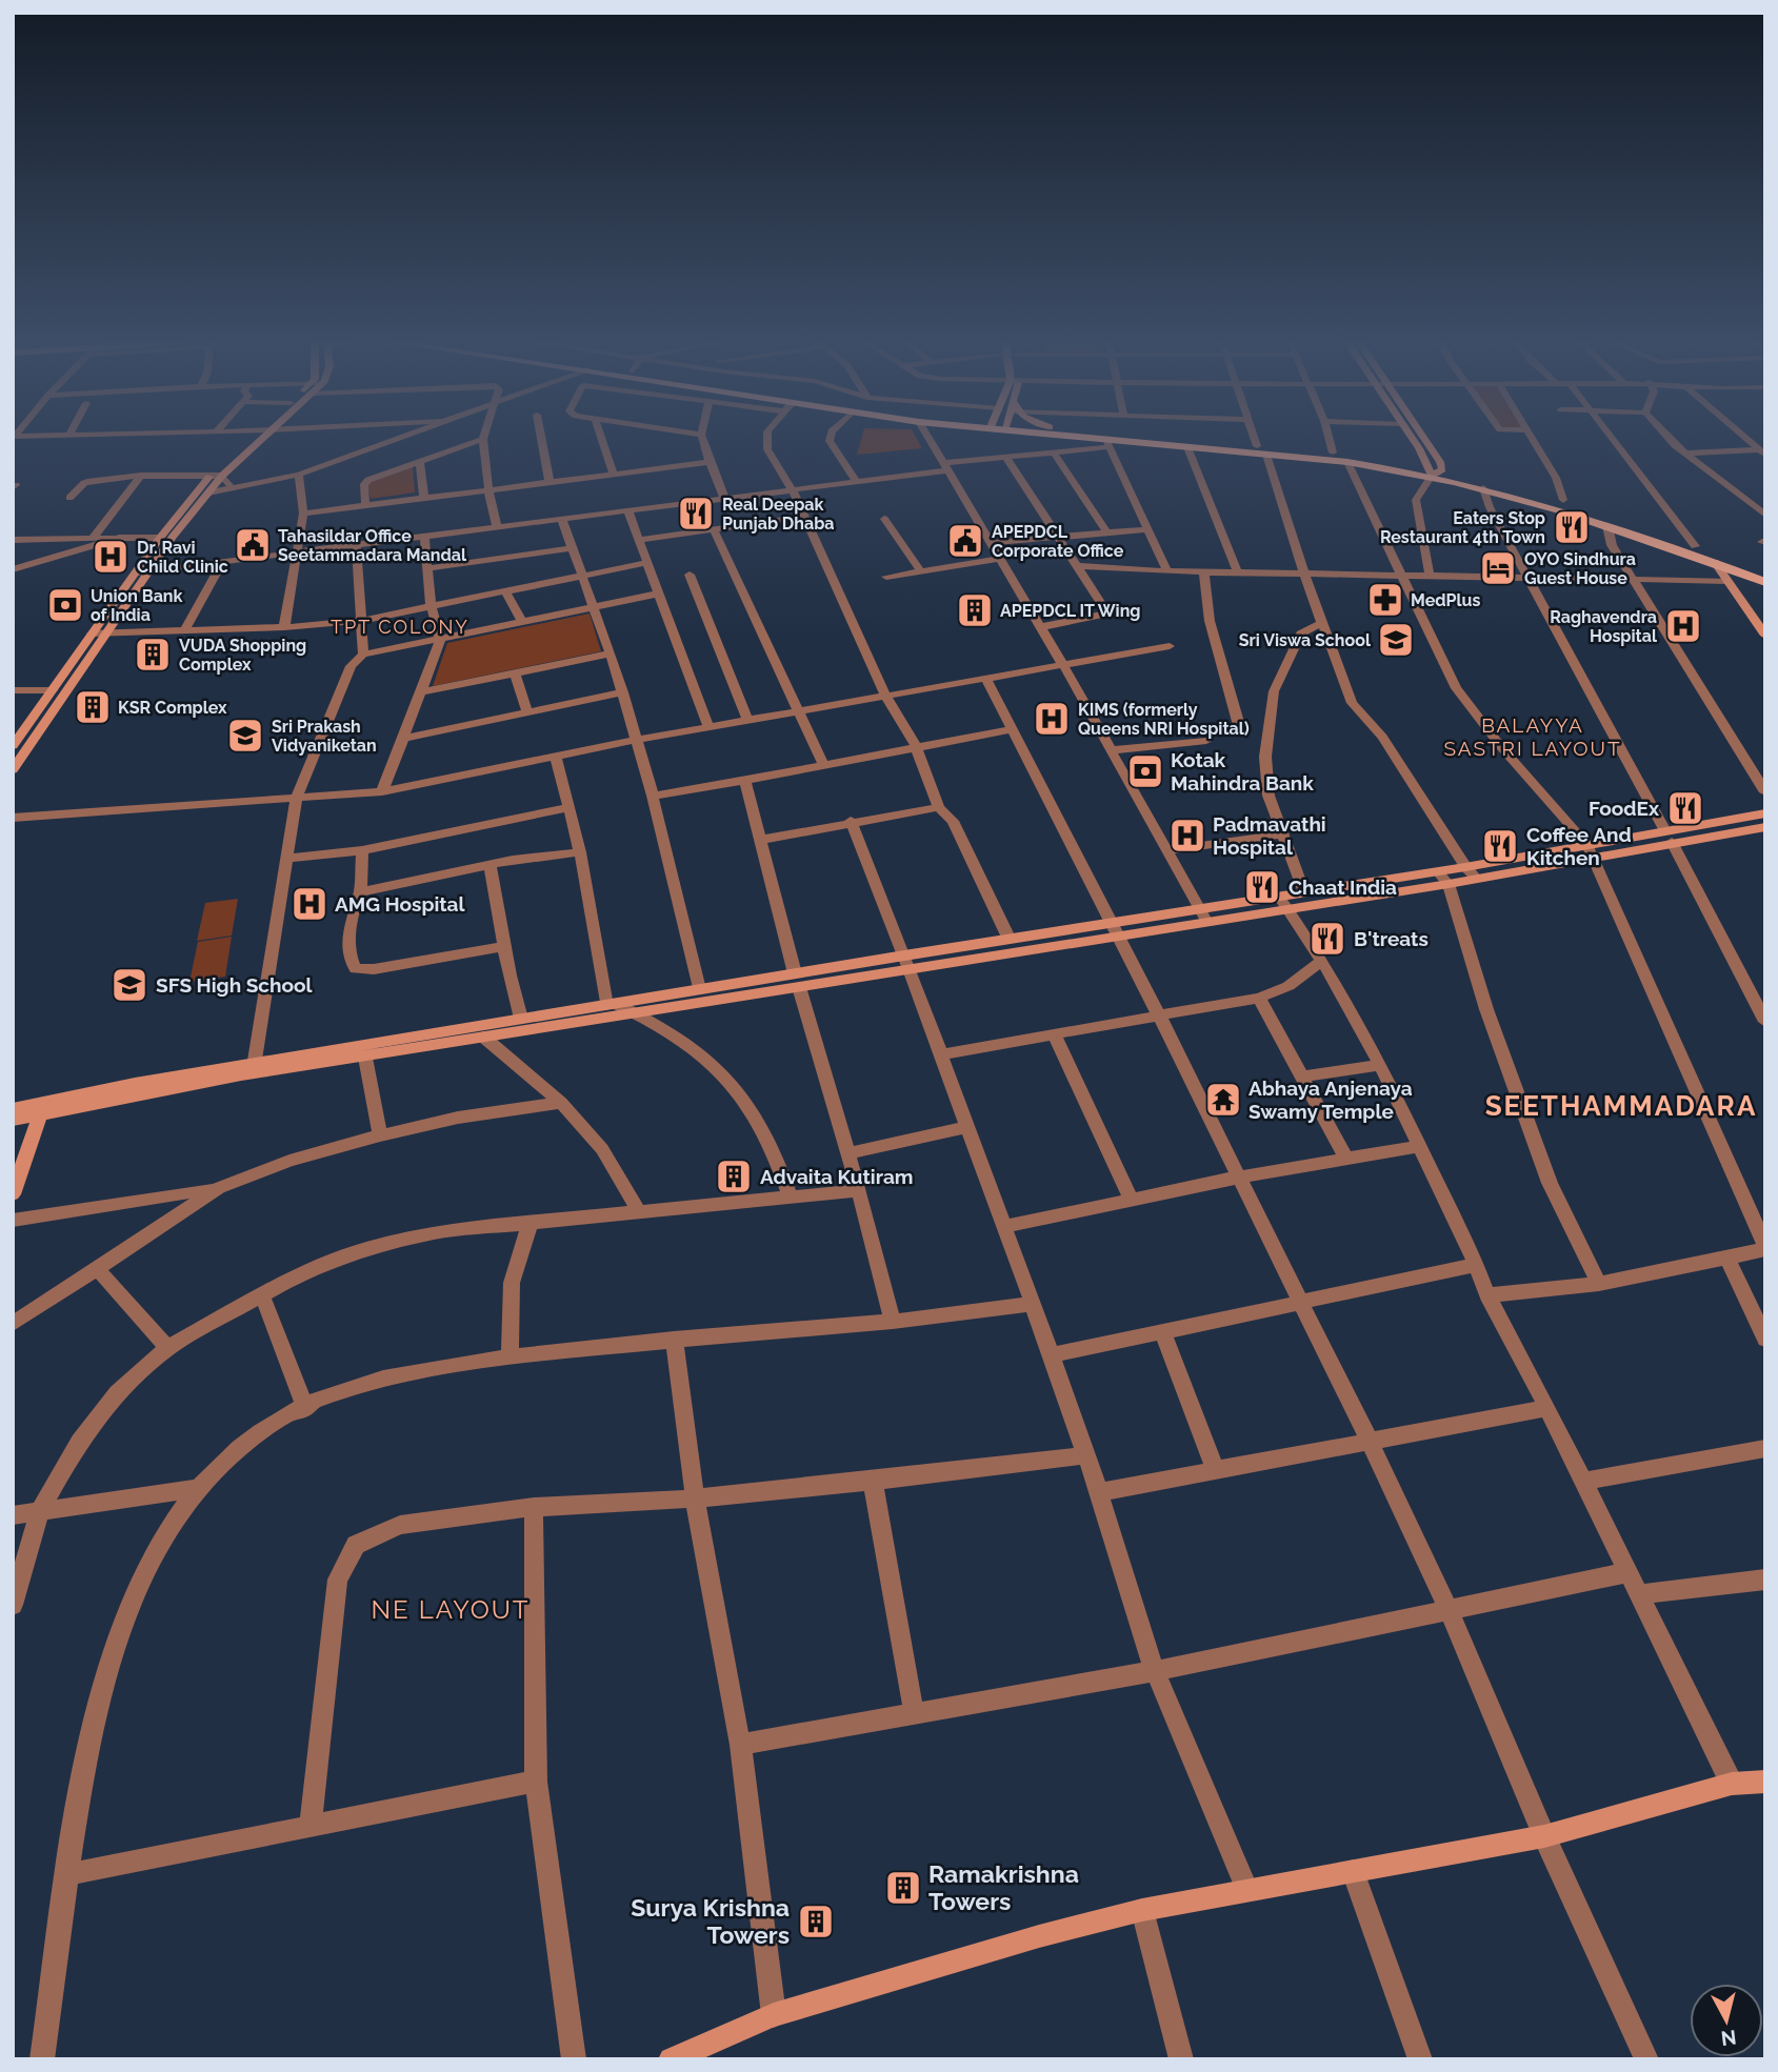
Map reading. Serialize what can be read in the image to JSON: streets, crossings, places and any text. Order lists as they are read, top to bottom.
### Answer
{
  "districts": [
    "TPT COLONY",
    "BALAYYA SASTRI LAYOUT",
    "SEETHAMMADARA",
    "NE LAYOUT"
  ],
  "places": {
    "restaurant": [
      "Real Deepak Punjab Dhaba",
      "Eaters Stop Restaurant 4th Town",
      "FoodEx",
      "Coffee And Kitchen",
      "Chaat India",
      "B'treats"
    ],
    "public building": ["APEPDCL Corporate Office", "Tahasildar Office Seetammadara Mandal"],
    "hospital": [
      "Dr. Ravi Child Clinic",
      "Raghavendra Hospital",
      "KIMS (formerly Queens NRI Hospital)",
      "Padmavathi Hospital",
      "AMG Hospital"
    ],
    "hotel": ["OYO Sindhura Guest House"],
    "pharmacy": ["MedPlus"],
    "bank": ["Union Bank of India", "Kotak Mahindra Bank"],
    "building": [
      "APEPDCL IT Wing",
      "VUDA Shopping Complex",
      "KSR Complex",
      "Advaita Kutiram",
      "Ramakrishna Towers",
      "Surya Krishna Towers"
    ],
    "school or university": ["Sri Viswa School", "Sri Prakash Vidyaniketan", "SFS High School"],
    "temple": ["Abhaya Anjenaya Swamy Temple"]
  },
  "north": "bottom"
}
